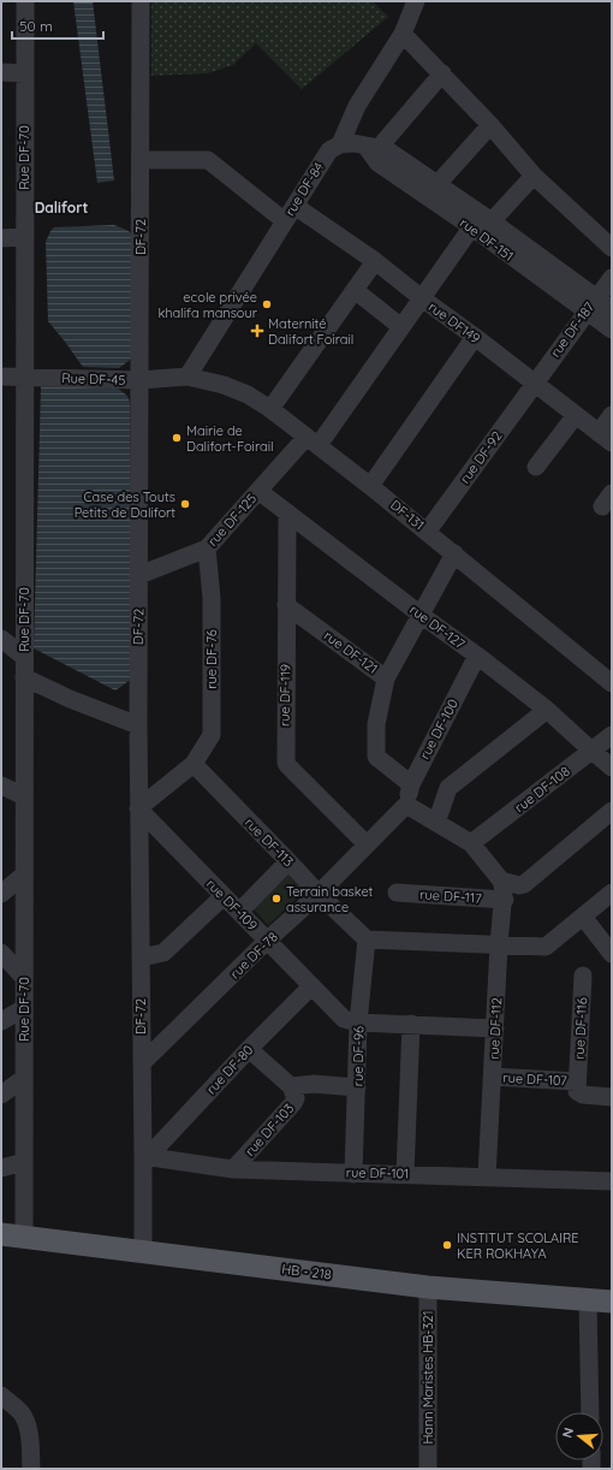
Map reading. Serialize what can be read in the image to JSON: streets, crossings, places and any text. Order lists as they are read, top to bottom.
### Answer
{
  "streets": {
    "main road": ["HB - 218"],
    "street": [
      "Rue DF-70",
      "rue DF-84",
      "DF-72",
      "rue DF-151",
      "rue DF149",
      "rue DF-187",
      "Rue DF-45",
      "rue DF-92",
      "DF-131",
      "rue DF-125",
      "rue DF-127",
      "rue DF-121",
      "rue DF-76",
      "rue DF-119",
      "rue DF-100",
      "rue DF-108",
      "rue DF-113",
      "rue DF-117",
      "rue DF-109",
      "rue DF-78",
      "rue DF-112",
      "rue DF-116",
      "rue DF-96",
      "rue DF-80",
      "rue DF-107",
      "rue DF-103",
      "rue DF-101",
      "Hann Maristes HB-321"
    ]
  },
  "crossings": [
    ["Rue DF-70", "Rue DF-45"],
    ["Rue DF-70", "HB - 218"],
    ["rue DF-84", "rue DF-151"],
    ["rue DF-84", "rue DF149"],
    ["rue DF-84", "Rue DF-45"],
    ["rue DF-84", "DF-131"],
    ["DF-72", "Rue DF-45"],
    ["DF-72", "rue DF-125"],
    ["DF-72", "rue DF-76"],
    ["DF-72", "rue DF-109"],
    ["DF-72", "rue DF-78"],
    ["DF-72", "rue DF-80"],
    ["DF-72", "rue DF-101"],
    ["DF-72", "HB - 218"],
    ["rue DF-151", "rue DF-187"],
    ["rue DF-151", "rue DF-125"],
    ["rue DF149", "rue DF-187"],
    ["rue DF149", "rue DF-92"],
    ["rue DF149", "rue DF-125"],
    ["rue DF-187", "rue DF-92"],
    ["Rue DF-45", "DF-131"],
    ["rue DF-92", "DF-131"],
    ["DF-131", "rue DF-125"],
    ["rue DF-125", "rue DF-127"],
    ["rue DF-125", "rue DF-76"],
    ["rue DF-127", "rue DF-119"],
    ["rue DF-127", "rue DF-100"],
    ["rue DF-127", "rue DF-108"],
    ["rue DF-121", "rue DF-119"],
    ["rue DF-121", "rue DF-100"],
    ["rue DF-76", "rue DF-113"],
    ["rue DF-76", "rue DF-109"],
    ["rue DF-119", "rue DF-78"],
    ["rue DF-100", "rue DF-78"],
    ["rue DF-113", "rue DF-78"],
    ["rue DF-113", "rue DF-96"],
    ["rue DF-117", "rue DF-112"],
    ["rue DF-109", "rue DF-78"],
    ["rue DF-109", "rue DF-96"],
    ["rue DF-109", "rue DF-80"],
    ["rue DF-112", "rue DF-107"],
    ["rue DF-112", "rue DF-101"],
    ["rue DF-116", "rue DF-107"],
    ["rue DF-96", "rue DF-101"],
    ["rue DF-80", "rue DF-103"],
    ["rue DF-80", "rue DF-101"],
    ["rue DF-103", "rue DF-101"],
    ["HB - 218", "Hann Maristes HB-321"]
  ],
  "districts": ["Dalifort"],
  "places": {
    "other": [
      "ecole privée khalifa mansour",
      "Mairie de Dalifort-Foirail",
      "Case des Touts Petits de Dalifort",
      "Terrain basket assurance",
      "INSTITUT SCOLAIRE KER ROKHAYA"
    ],
    "health": ["Maternité Dalifort Foirail"]
  },
  "scale_bar": "50 m",
  "north": "left"
}
